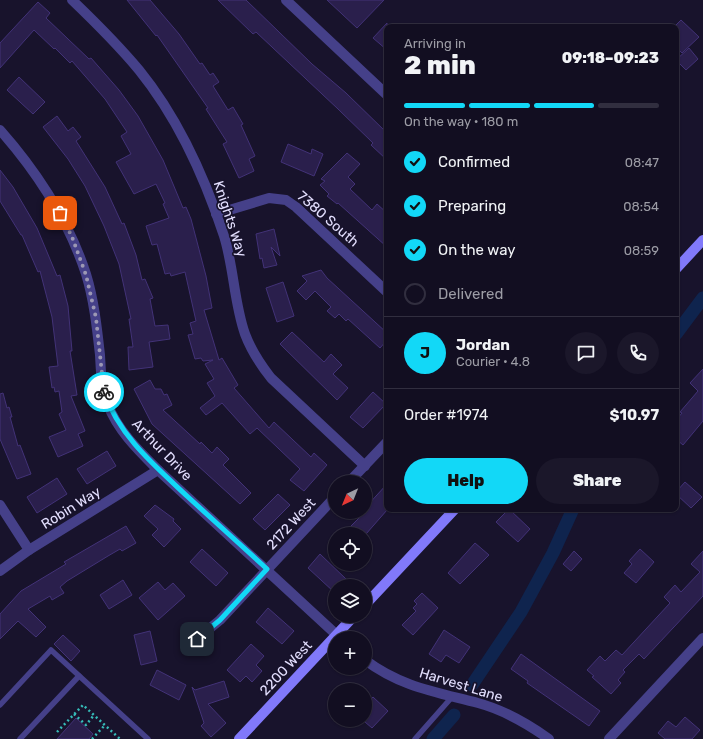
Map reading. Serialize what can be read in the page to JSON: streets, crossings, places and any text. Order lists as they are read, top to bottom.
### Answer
{
  "streets": {
    "street": [
      "Knights Way",
      "7380 South",
      "Arthur Drive",
      "Robin Way",
      "2172 West",
      "2200 West",
      "Harvest Lane"
    ]
  },
  "crossings": [
    ["Knights Way", "7380 South"],
    ["Arthur Drive", "Robin Way"],
    ["Arthur Drive", "2172 West"]
  ],
  "north": "bottom left",
  "page": {
    "heading": ["2 min", "Arriving in", "09:18–09:23"],
    "panel": [
      "Jordan",
      "Courier · 4.8",
      "Order #1974",
      "$10.97"
    ],
    "bar": "On the way · 180 m",
    "list": [
      ["Confirmed", "08:47"],
      ["Preparing", "08:54"],
      ["On the way", "08:59"],
      "Delivered"
    ],
    "round": "J",
    "buttons": ["Help", "Share"],
    "map_buttons": ["+", "−"]
  }
}
